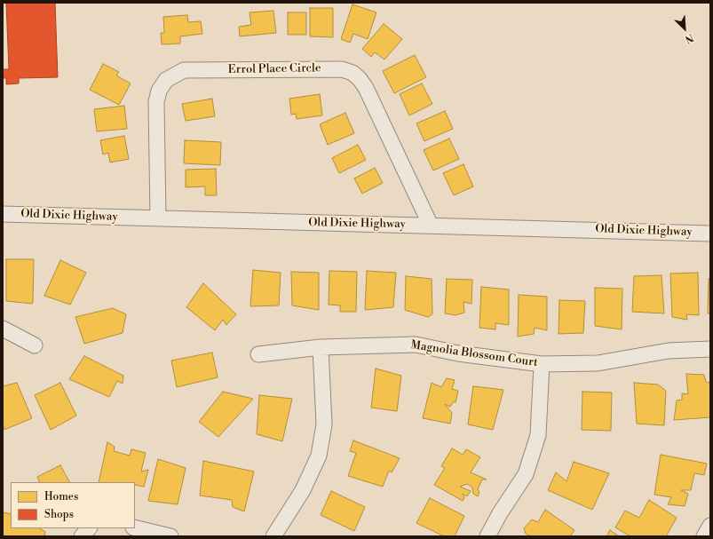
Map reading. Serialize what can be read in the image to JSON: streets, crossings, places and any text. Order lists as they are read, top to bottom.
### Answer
{
  "streets": {
    "street": ["Errol Place Circle", "Old Dixie Highway", "Magnolia Blossom Court"]
  },
  "crossings": [
    ["Errol Place Circle", "Old Dixie Highway"]
  ],
  "legend": ["Homes", "Shops"],
  "north": "bottom right"
}
